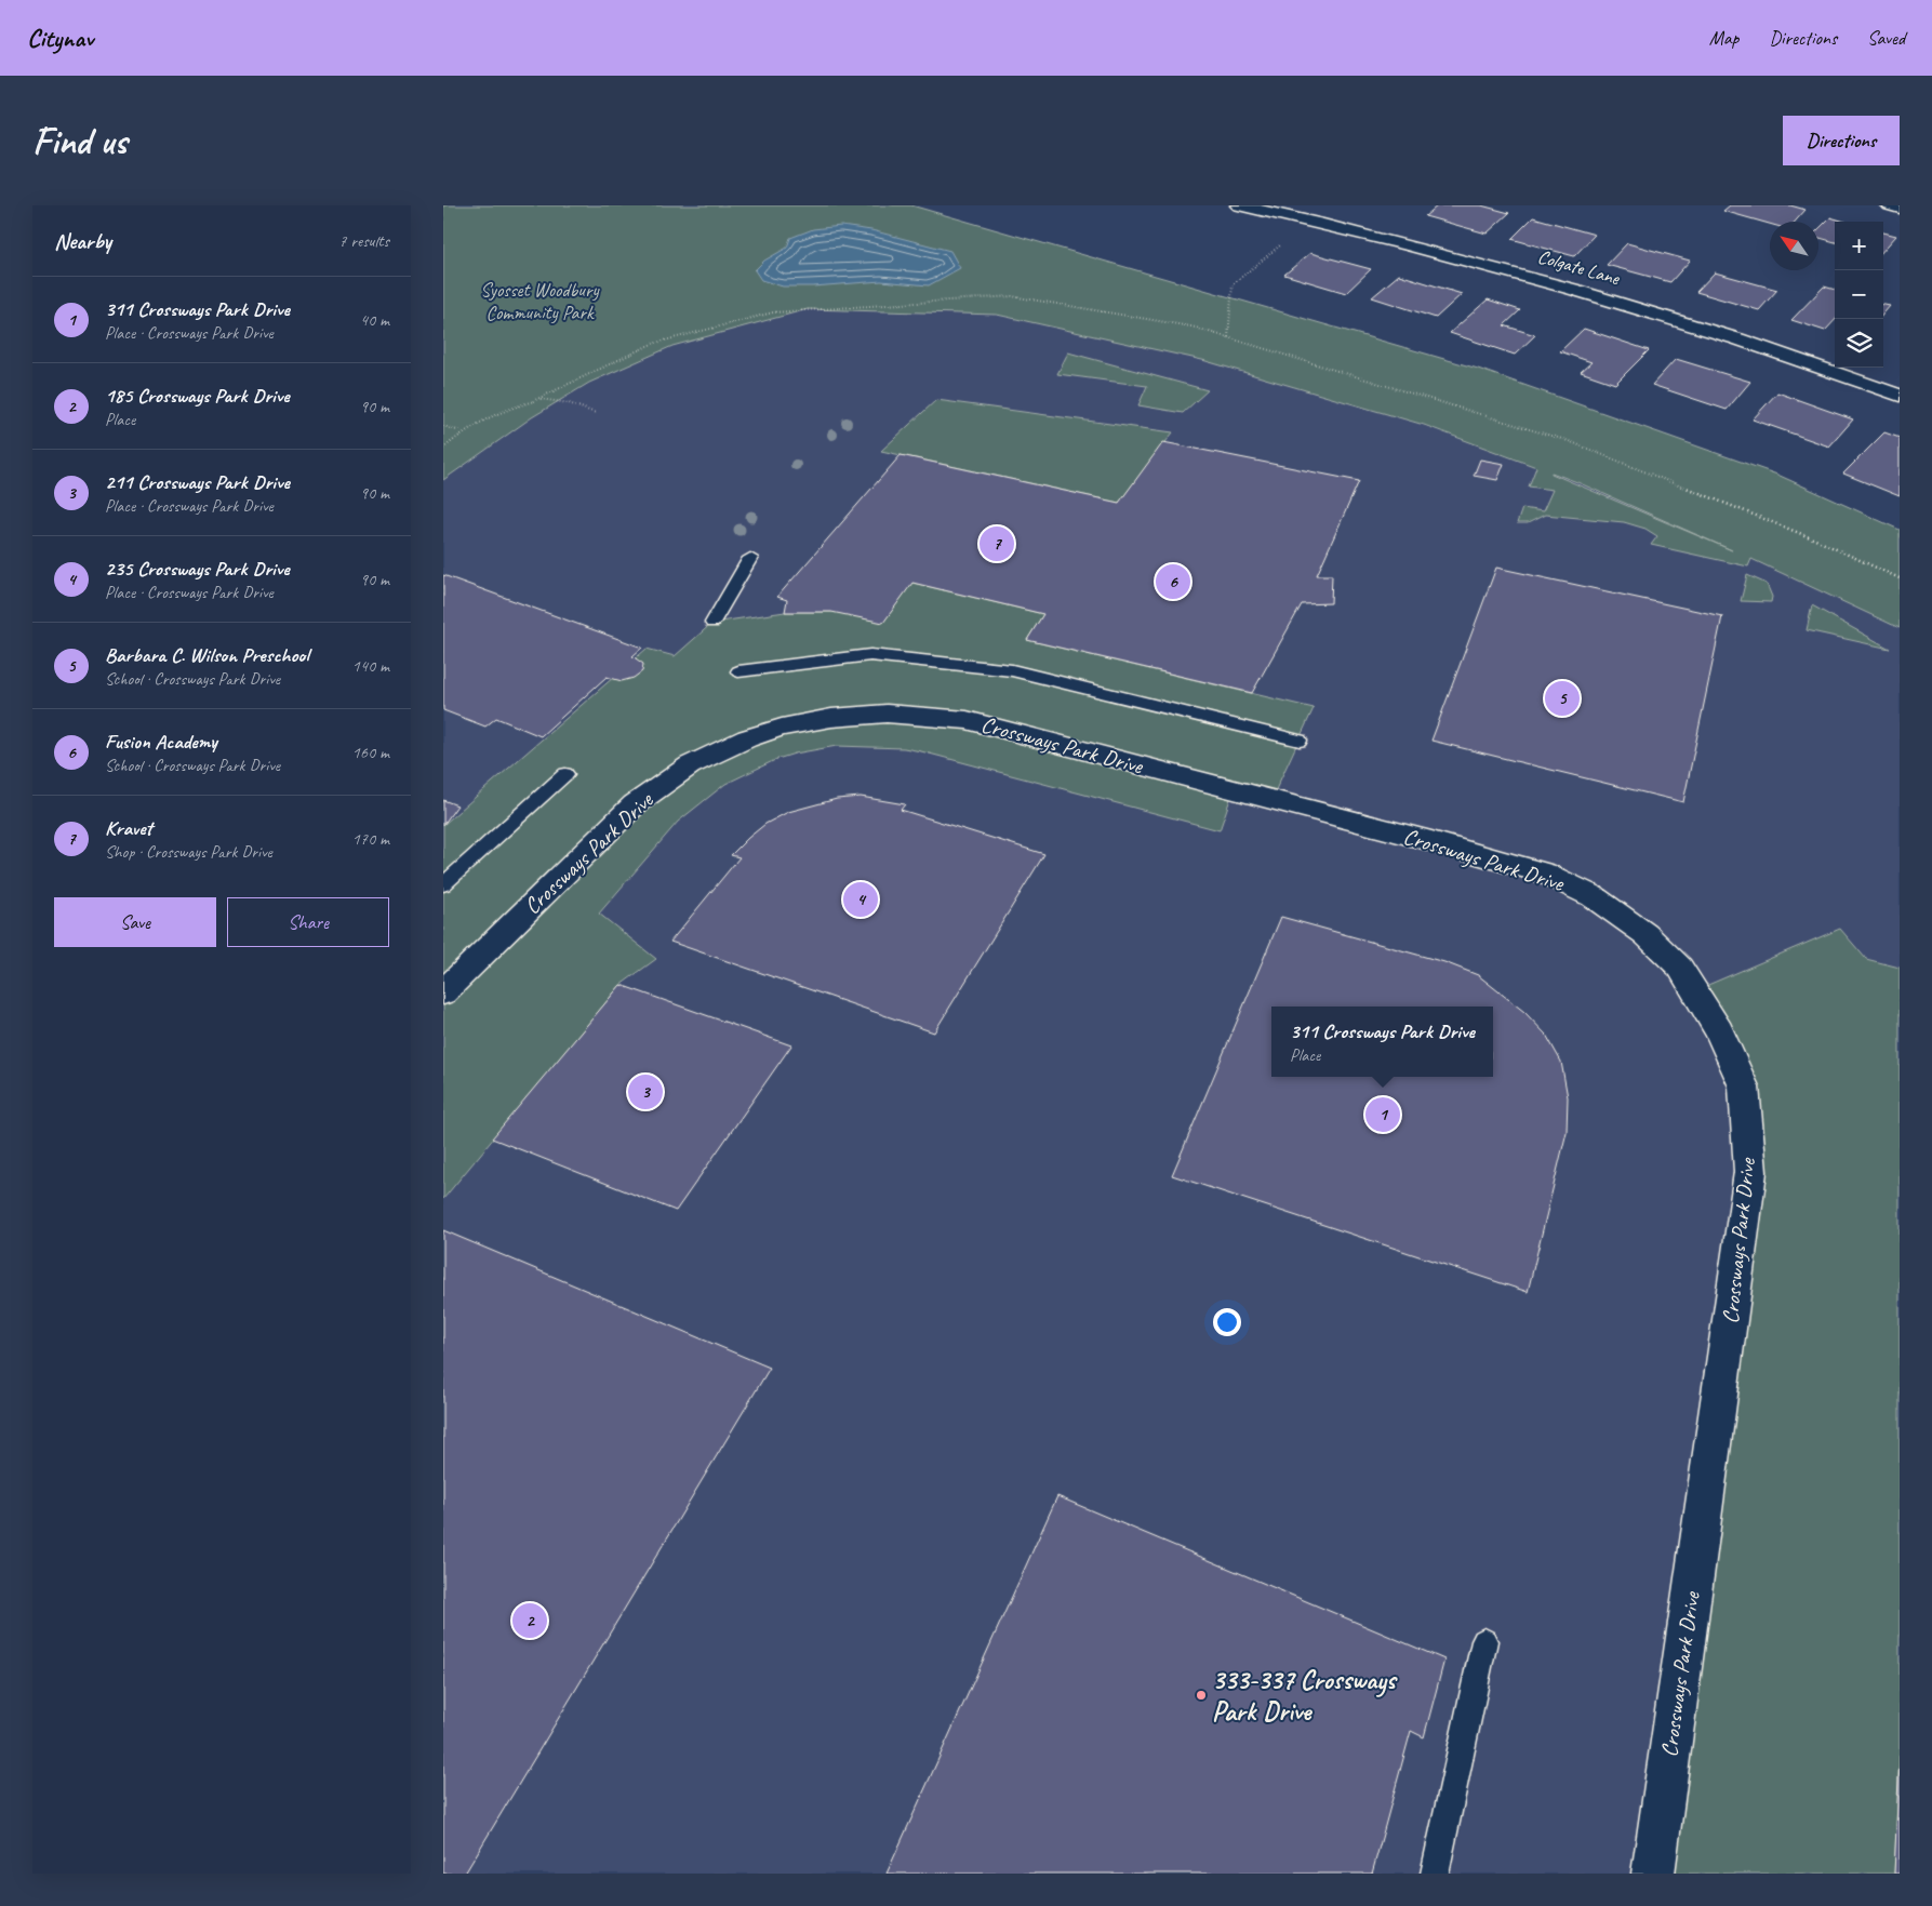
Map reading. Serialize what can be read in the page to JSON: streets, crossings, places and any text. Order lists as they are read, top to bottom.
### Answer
{
  "streets": {
    "street": ["Colgate Lane", "Crossways Park Drive"]
  },
  "parks": ["Syosset Woodbury Community Park"],
  "places": ["333-337 Crossways Park Drive"],
  "north": "top left",
  "page": {
    "header": "Citynav",
    "nav": ["Map", "Directions", "Saved"],
    "buttons": [
      "Directions",
      ["Save", "Share"]
    ],
    "title": "Find us",
    "heading": ["Nearby", "7 results"],
    "map_buttons": ["+", "−"],
    "list": [
      {
        "mark": "1",
        "name": "311 Crossways Park Drive",
        "note": "Place · Crossways Park Drive",
        "value": "40 m"
      },
      {
        "mark": "2",
        "name": "185 Crossways Park Drive",
        "note": "Place",
        "value": "90 m"
      },
      {
        "mark": "3",
        "name": "211 Crossways Park Drive",
        "note": "Place · Crossways Park Drive",
        "value": "90 m"
      },
      {
        "mark": "4",
        "name": "235 Crossways Park Drive",
        "note": "Place · Crossways Park Drive",
        "value": "90 m"
      },
      {
        "mark": "5",
        "name": "Barbara C. Wilson Preschool",
        "note": "School · Crossways Park Drive",
        "value": "140 m"
      },
      {
        "mark": "6",
        "name": "Fusion Academy",
        "note": "School · Crossways Park Drive",
        "value": "160 m"
      },
      {
        "mark": "7",
        "name": "Kravet",
        "note": "Shop · Crossways Park Drive",
        "value": "170 m"
      }
    ],
    "pins": [
      "7",
      "6",
      "5",
      "4",
      "3",
      "1",
      "2"
    ],
    "popup": ["311 Crossways Park Drive", "Place"]
  }
}
